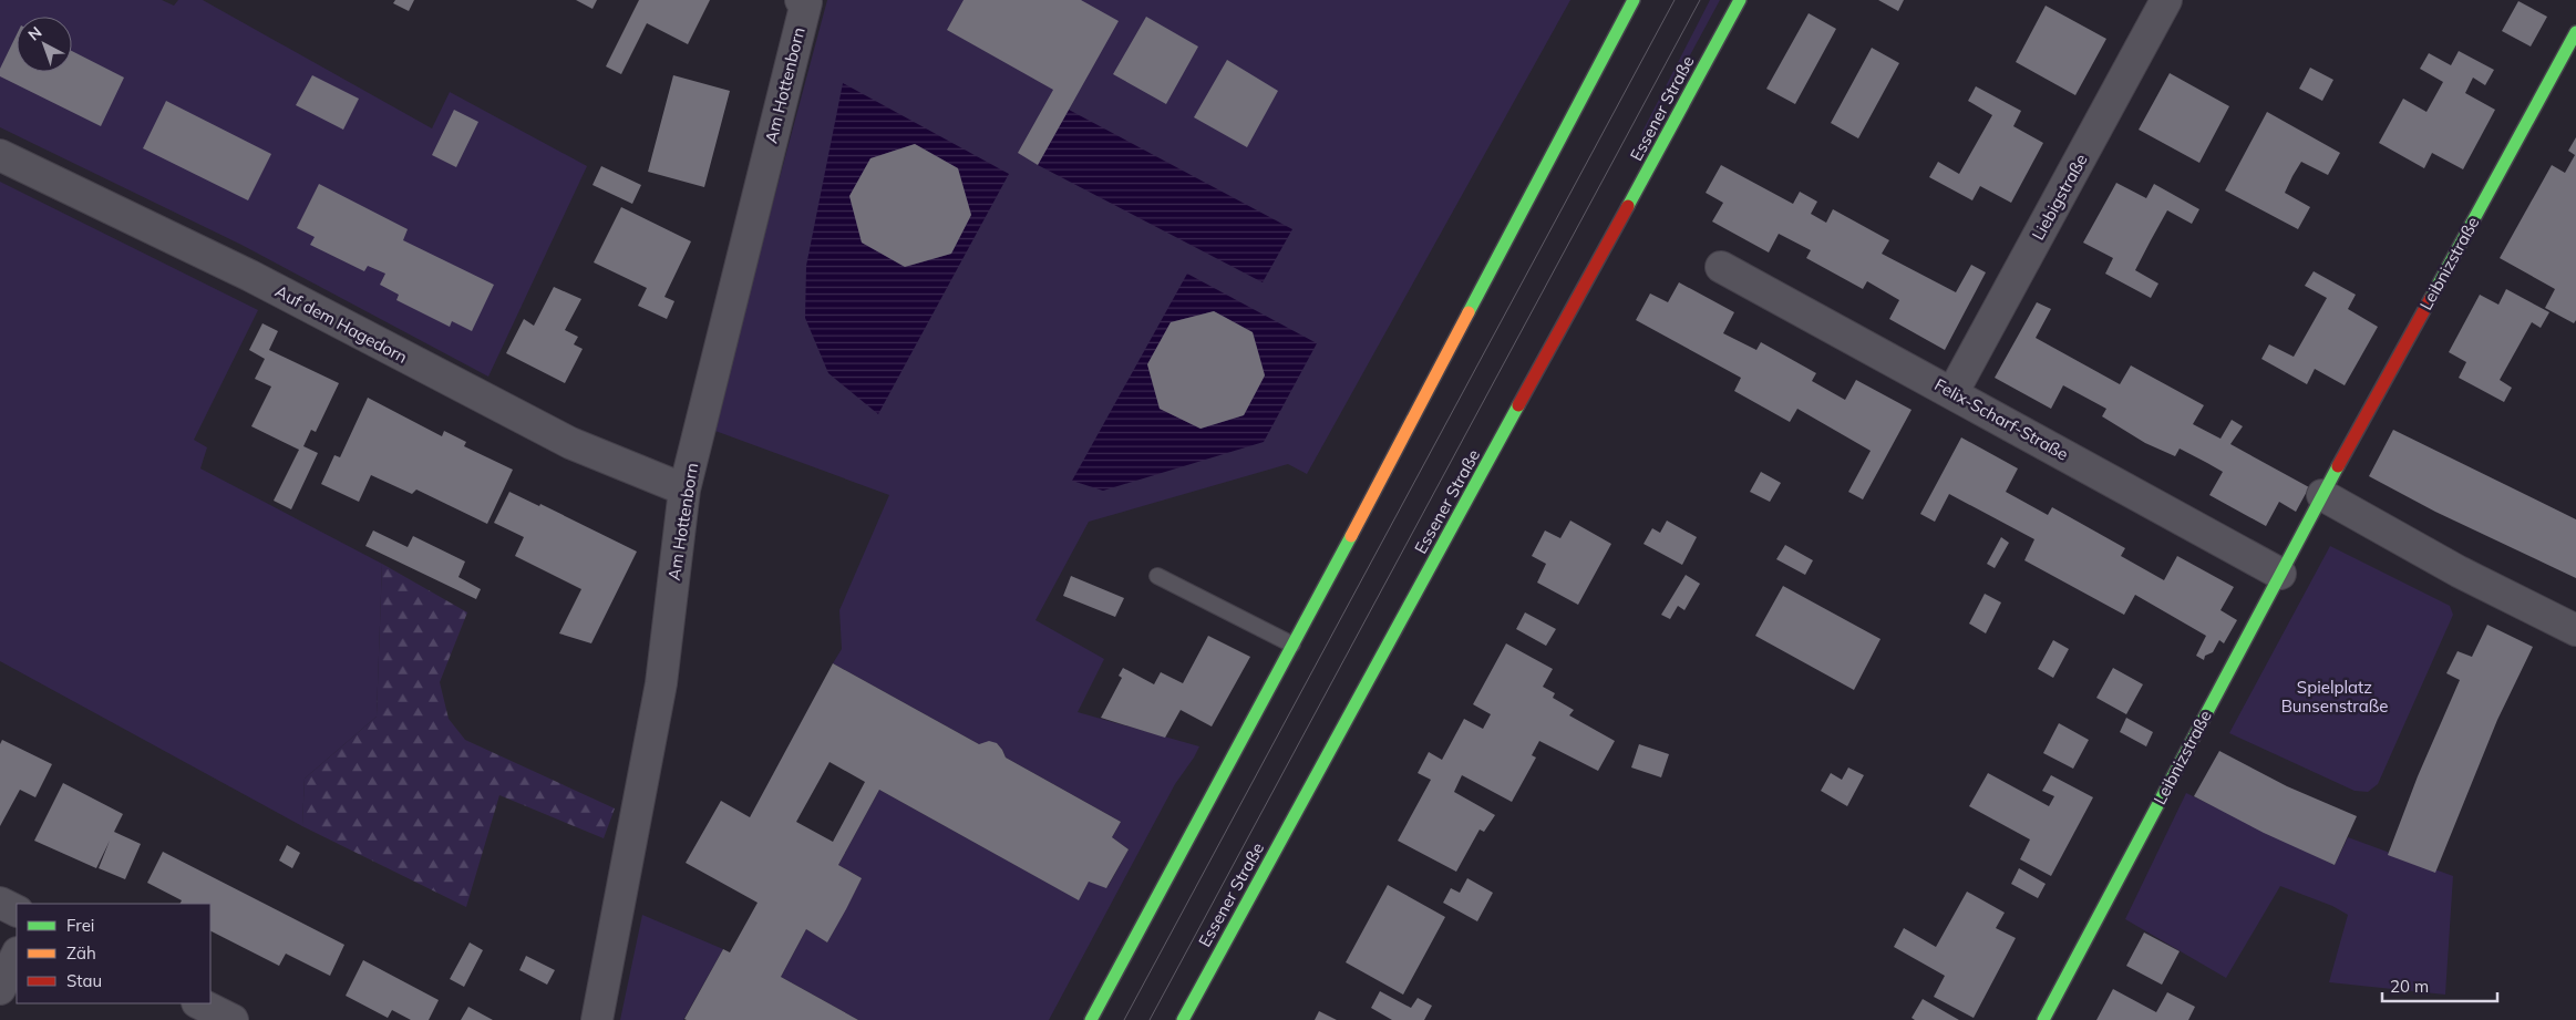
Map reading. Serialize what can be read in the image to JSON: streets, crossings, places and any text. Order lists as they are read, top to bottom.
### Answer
{
  "streets": {
    "main road": ["Essener Straße", "Leibnizstraße"],
    "street": [
      "Am Hottenborn",
      "Liebigstraße",
      "Auf dem Hagedorn",
      "Felix-Scharf-Straße"
    ]
  },
  "crossings": [
    ["Am Hottenborn", "Auf dem Hagedorn"],
    ["Liebigstraße", "Felix-Scharf-Straße"],
    ["Leibnizstraße", "Felix-Scharf-Straße"]
  ],
  "parks": ["Spielplatz Bunsenstraße"],
  "legend": ["Frei", "Zäh", "Stau"],
  "scale_bar": "20 m",
  "north": "top left"
}
